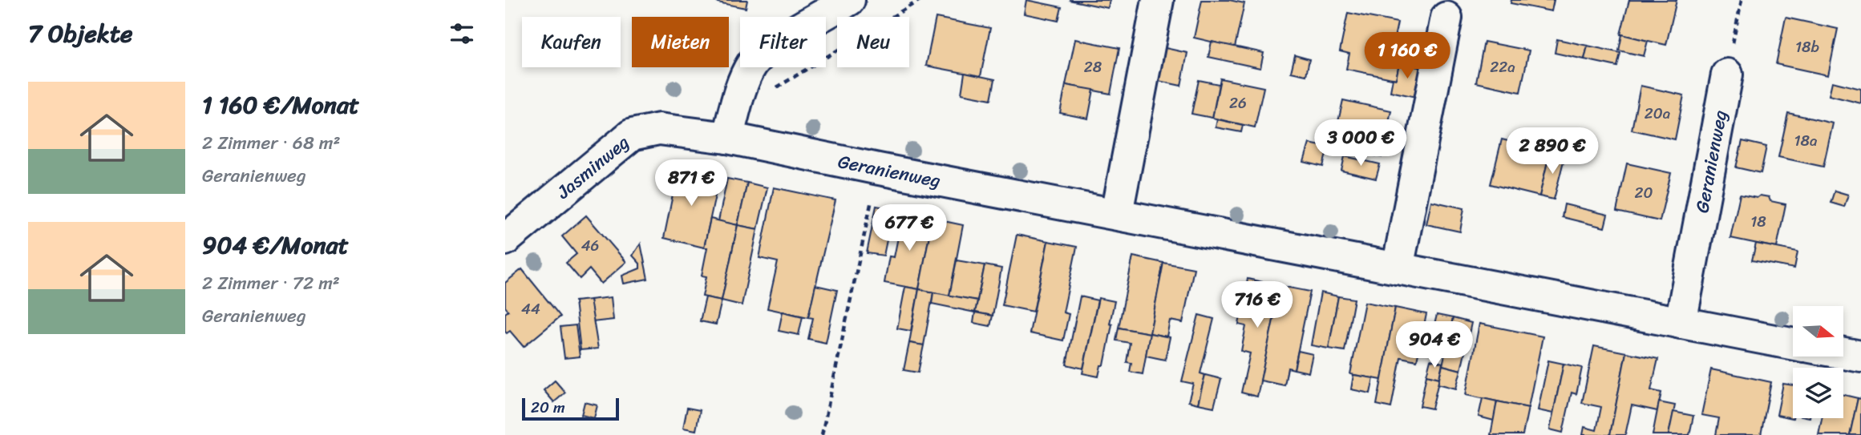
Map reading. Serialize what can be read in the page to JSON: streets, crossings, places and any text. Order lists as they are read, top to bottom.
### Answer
{
  "streets": {
    "street": ["Geranienweg", "Jasminweg"]
  },
  "crossings": [
    ["Geranienweg", "Jasminweg"]
  ],
  "house_numbers": [
    "18b",
    "28",
    "22a",
    "26",
    "20a",
    "18a",
    "20",
    "18",
    "46",
    "44"
  ],
  "scale_bar": "20 m",
  "north": "right",
  "page": {
    "heading": "7 Objekte",
    "chip": [
      "Kaufen",
      "Mieten",
      "Filter",
      "Neu"
    ],
    "price": [
      "1 160 €",
      "3 000 €",
      "2 890 €",
      "871 €",
      "677 €",
      "716 €",
      "904 €"
    ],
    "list": [
      {
        "name": "1 160 €/Monat",
        "note": "2 Zimmer · 68 m² · Geranienweg"
      },
      {
        "name": "904 €/Monat",
        "note": "2 Zimmer · 72 m² · Geranienweg"
      }
    ],
    "scale": "20 m"
  }
}
